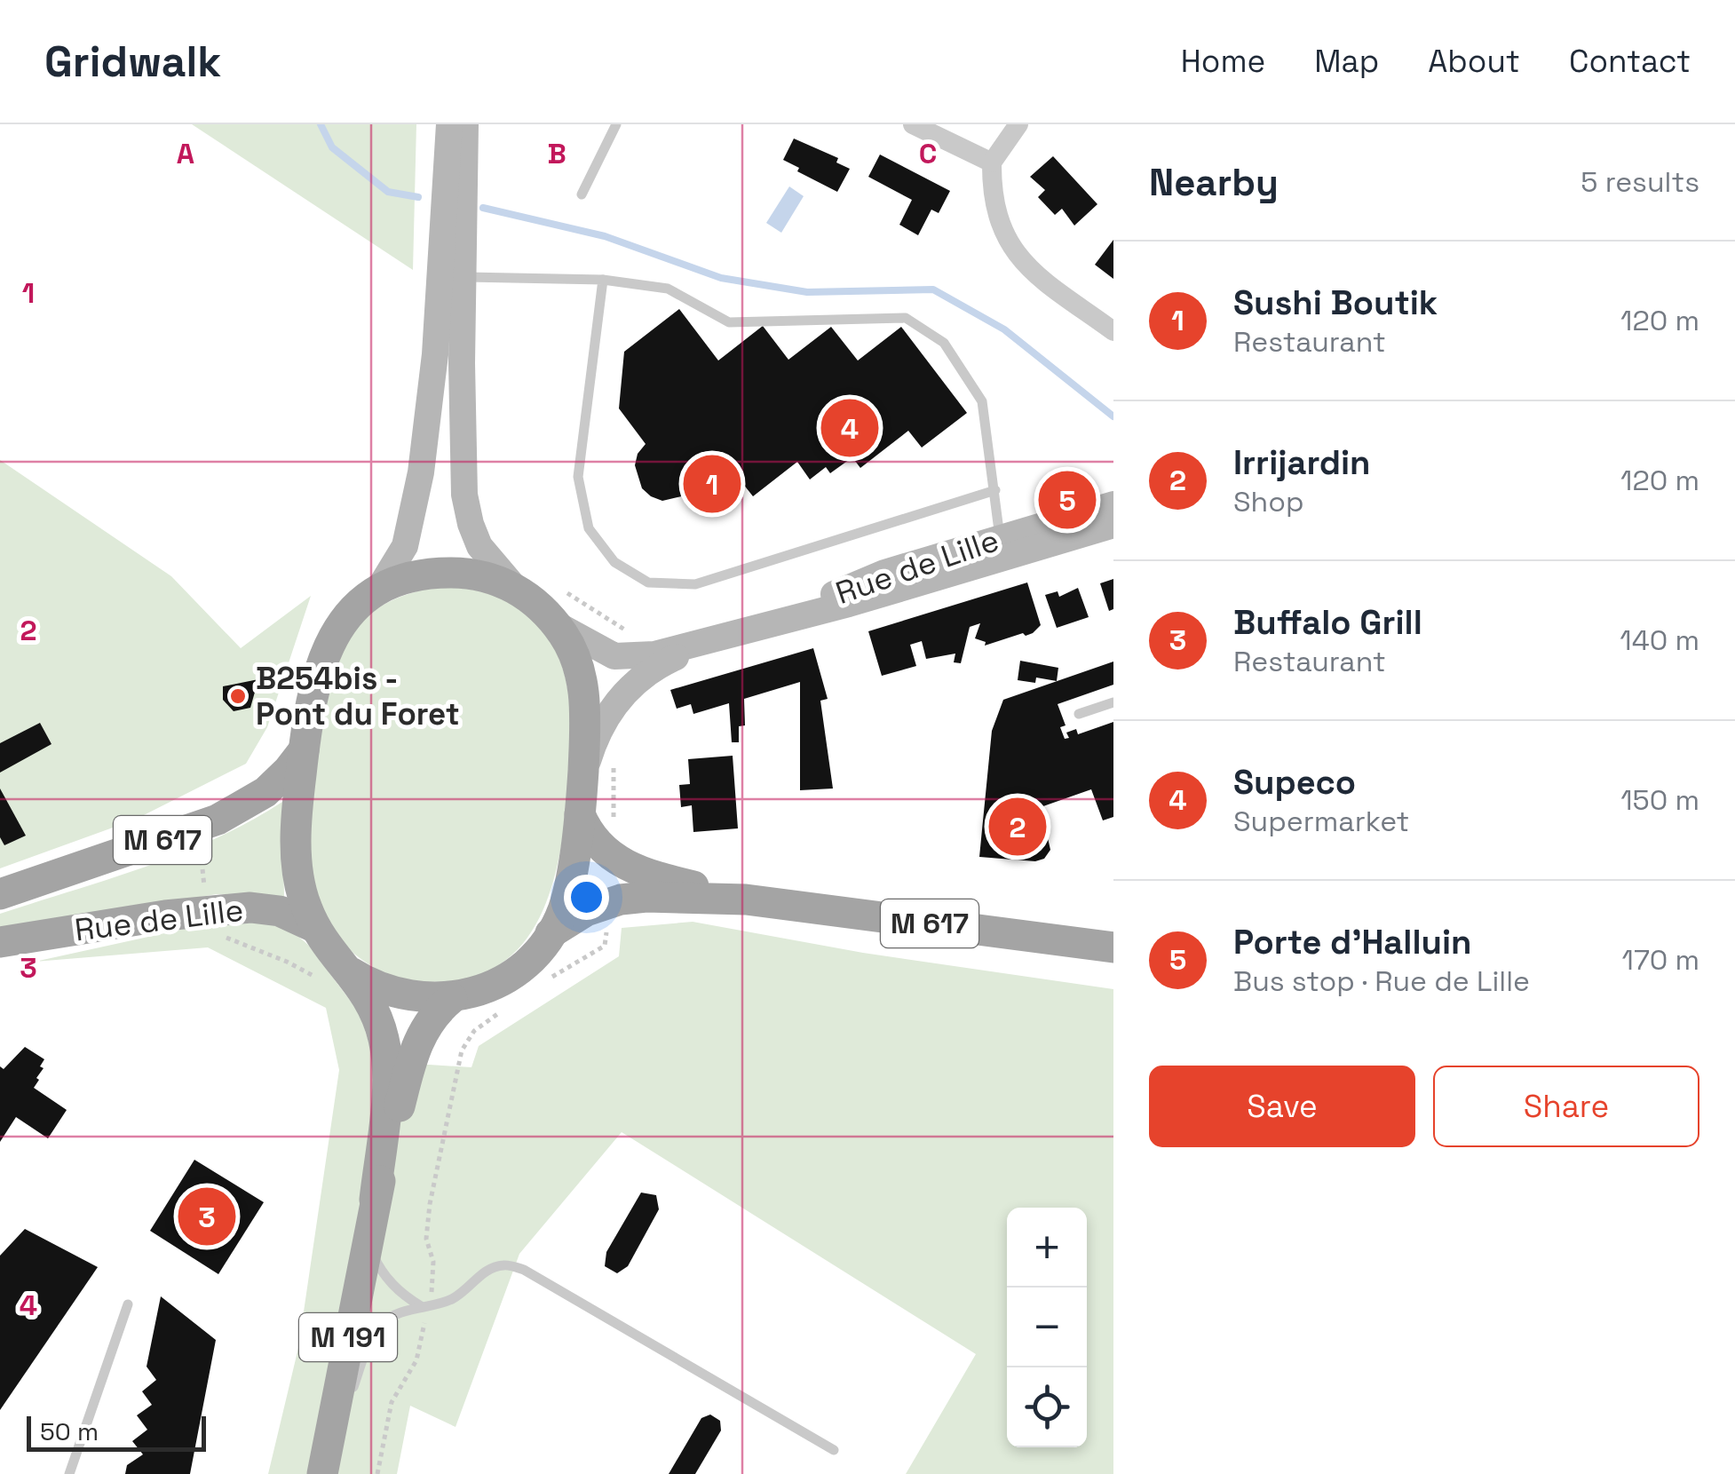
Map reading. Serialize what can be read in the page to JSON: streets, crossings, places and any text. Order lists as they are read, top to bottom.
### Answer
{
  "streets": {
    "main road": ["Rue de Lille", "M 617", "M 191"]
  },
  "places": ["B254bis - Pont du Foret"],
  "scale_bar": "50 m",
  "page": {
    "header": "Gridwalk",
    "nav": [
      "Home",
      "Map",
      "About",
      "Contact"
    ],
    "heading": ["Nearby", "5 results"],
    "list": [
      {
        "mark": "1",
        "name": "Sushi Boutik",
        "note": "Restaurant",
        "value": "120 m"
      },
      {
        "mark": "2",
        "name": "Irrijardin",
        "note": "Shop",
        "value": "120 m"
      },
      {
        "mark": "3",
        "name": "Buffalo Grill",
        "note": "Restaurant",
        "value": "140 m"
      },
      {
        "mark": "4",
        "name": "Supeco",
        "note": "Supermarket",
        "value": "150 m"
      },
      {
        "mark": "5",
        "name": "Porte d'Halluin",
        "note": "Bus stop · Rue de Lille",
        "value": "170 m"
      }
    ],
    "pins": [
      "4",
      "1",
      "5",
      "2",
      "3"
    ],
    "buttons": ["Save", "Share"],
    "map_buttons": ["+", "−"],
    "scale": "50 m"
  },
  "grid": {
    "columns": ["A", "B", "C"],
    "rows": [
      "1",
      "2",
      "3",
      "4"
    ]
  }
}
